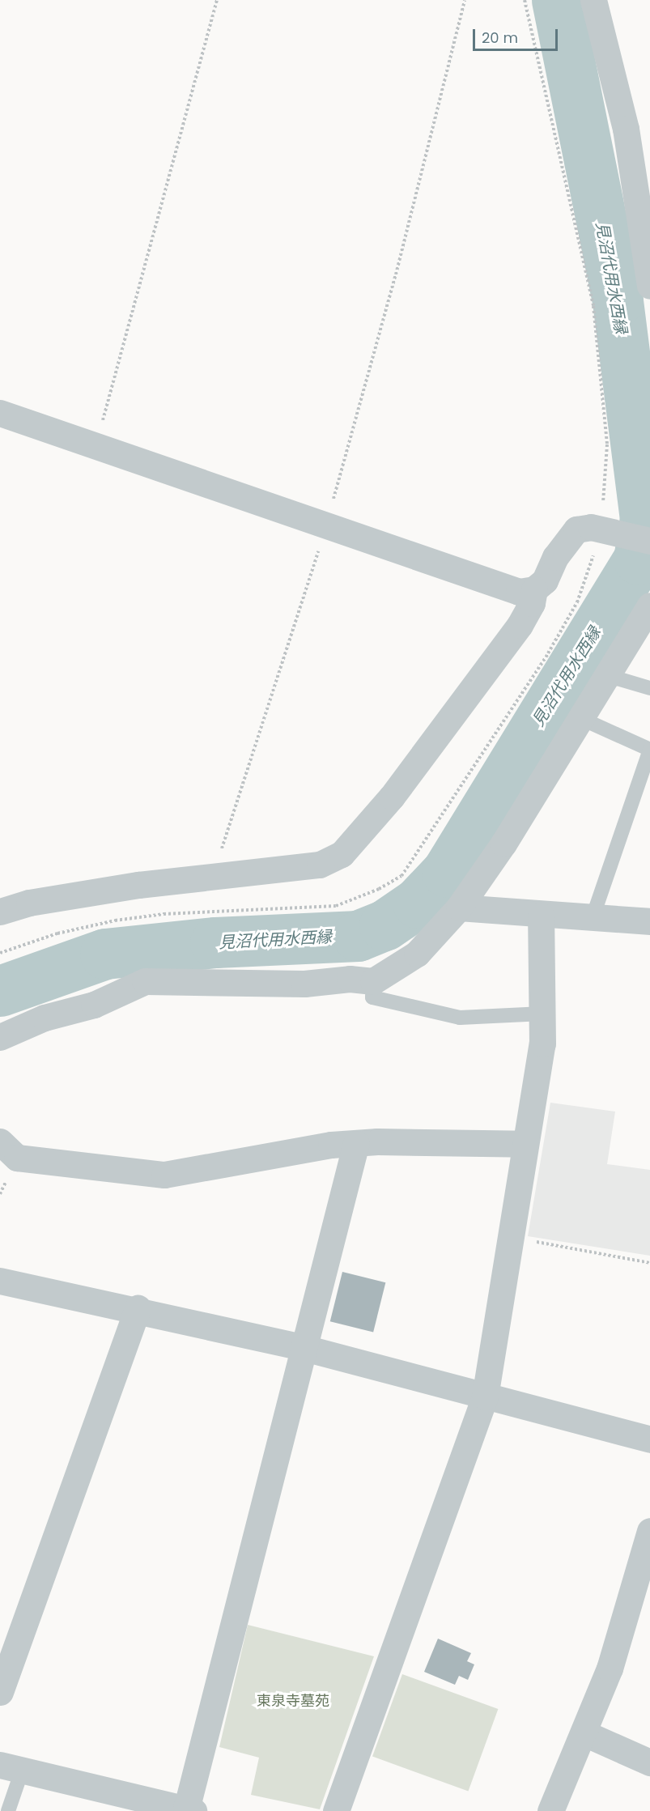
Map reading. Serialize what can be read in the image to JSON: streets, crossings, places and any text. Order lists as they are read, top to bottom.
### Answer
{
  "water": ["見沼代用水西縁"],
  "parks": ["東泉寺墓苑"],
  "scale_bar": "20 m"
}
